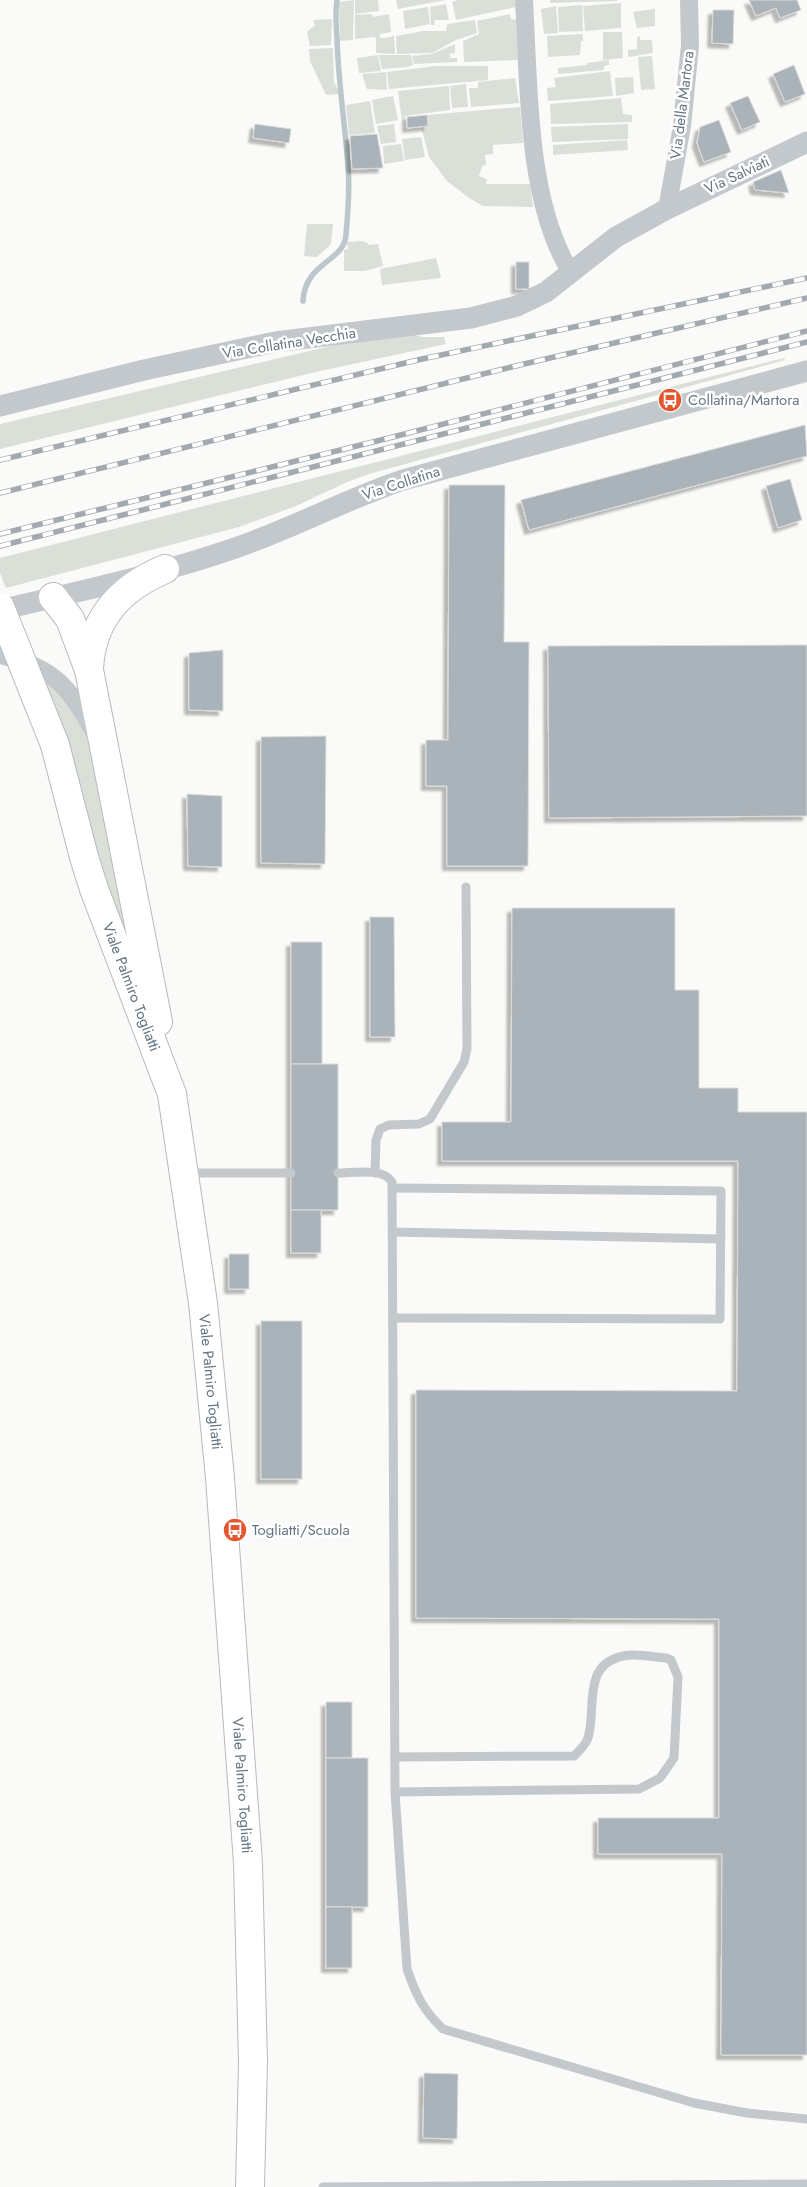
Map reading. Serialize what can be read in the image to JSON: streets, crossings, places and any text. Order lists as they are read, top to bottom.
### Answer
{
  "streets": {
    "main road": ["Viale Palmiro Togliatti"],
    "street": [
      "Via della Martora",
      "Via Salviati",
      "Via Collatina Vecchia",
      "Via Collatina"
    ]
  },
  "crossings": [
    ["Via della Martora", "Via Salviati"],
    ["Via della Martora", "Via Collatina Vecchia"],
    ["Via Salviati", "Via Collatina Vecchia"]
  ],
  "places": {
    "bus stop": ["Collatina/Martora", "Togliatti/Scuola"]
  }
}
